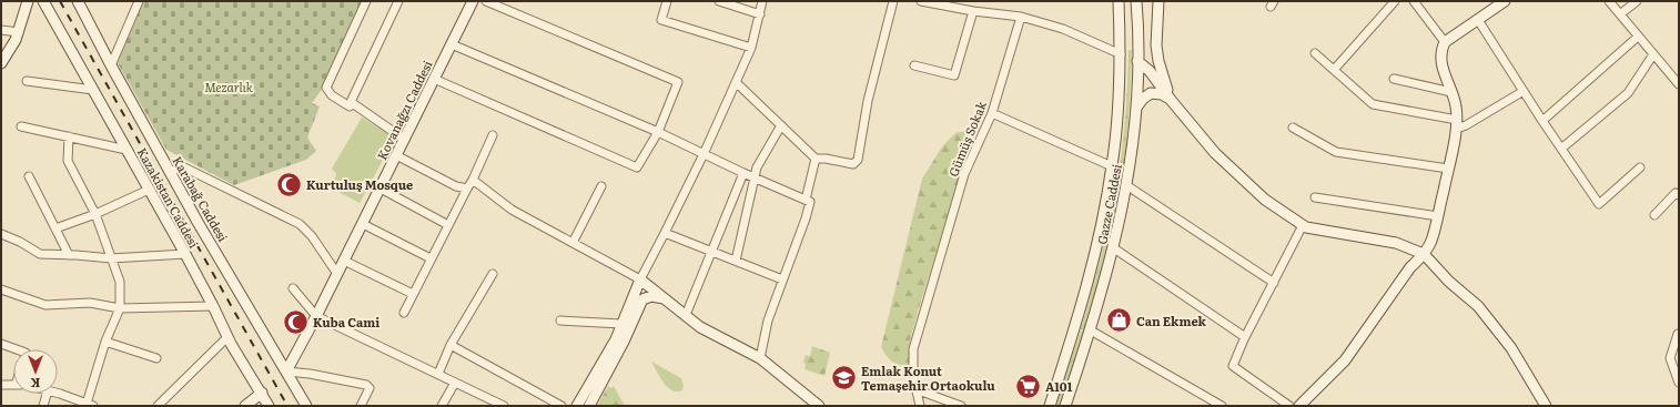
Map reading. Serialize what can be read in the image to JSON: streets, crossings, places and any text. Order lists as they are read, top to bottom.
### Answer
{
  "streets": {
    "main road": [
      "Kovanağzı Caddesi",
      "Kazakistan Caddesi",
      "Karabağ Caddesi",
      "Gazze Caddesi"
    ],
    "street": ["Gümüş Sokak"]
  },
  "crossings": [
    ["Kovanağzı Caddesi", "Karabağ Caddesi"]
  ],
  "parks": ["Mezarlık"],
  "places": {
    "mosque": ["Kurtuluş Mosque", "Kuba Cami"],
    "shop": ["Can Ekmek"],
    "school or university": ["Emlak Konut Temaşehir Ortaokulu"],
    "supermarket": ["A101"]
  },
  "north": "bottom"
}
